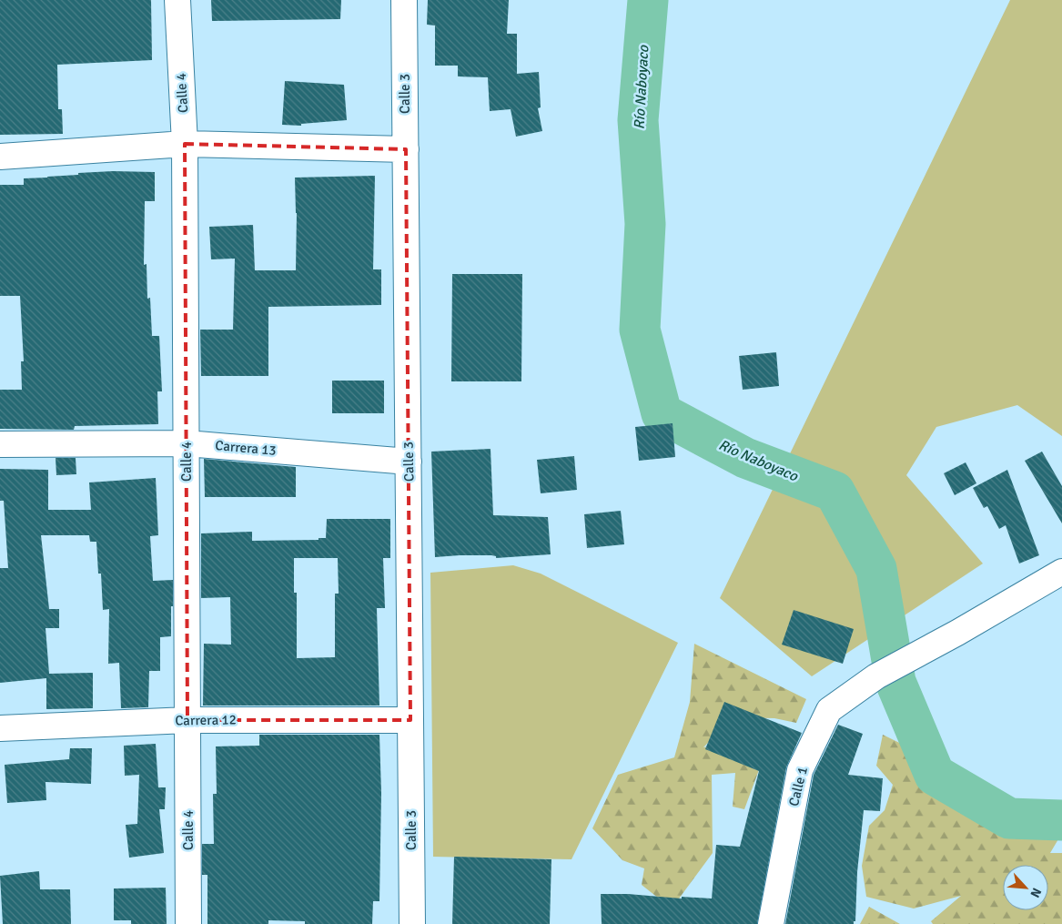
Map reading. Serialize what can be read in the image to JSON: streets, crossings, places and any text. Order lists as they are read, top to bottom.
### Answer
{
  "streets": {
    "street": [
      "Calle 4",
      "Calle 3",
      "Carrera 13",
      "Carrera 12",
      "Calle 1"
    ]
  },
  "crossings": [
    ["Calle 4", "Carrera 13"],
    ["Calle 4", "Carrera 12"],
    ["Calle 3", "Carrera 13"],
    ["Calle 3", "Carrera 12"]
  ],
  "water": ["Río Naboyaco"],
  "north": "bottom right"
}
